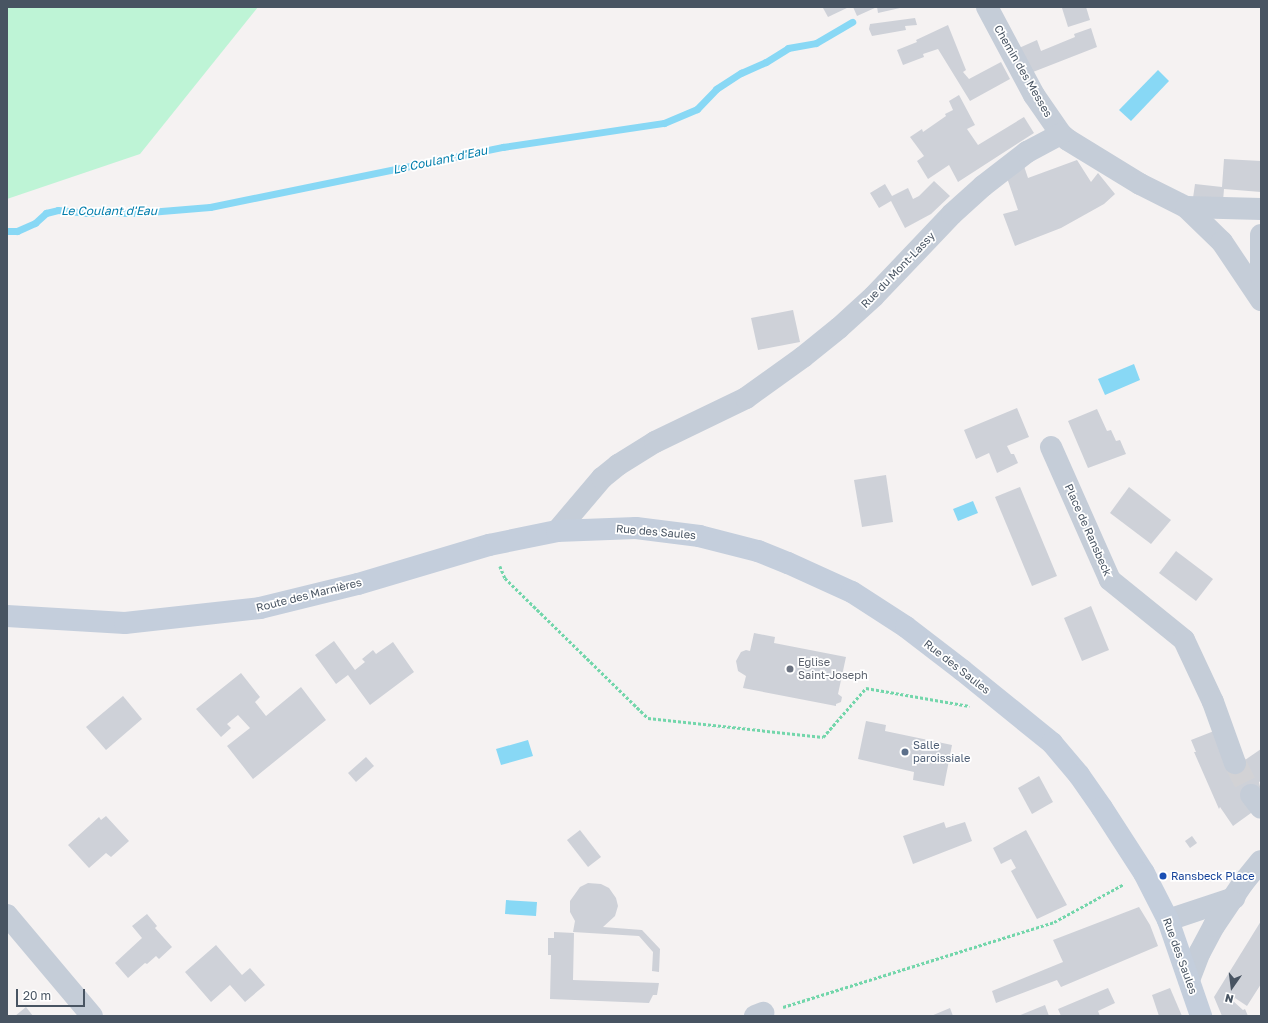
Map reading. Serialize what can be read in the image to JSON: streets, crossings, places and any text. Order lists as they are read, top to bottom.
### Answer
{
  "streets": {
    "street": [
      "Chemin des Messes",
      "Rue du Mont-Lassy",
      "Place de Ransbeck",
      "Rue des Saules",
      "Route des Marnières"
    ]
  },
  "crossings": [
    ["Chemin des Messes", "Rue du Mont-Lassy"],
    ["Rue du Mont-Lassy", "Rue des Saules"],
    ["Rue du Mont-Lassy", "Route des Marnières"],
    ["Rue des Saules", "Route des Marnières"]
  ],
  "water": ["Le Coulant d'Eau"],
  "places": ["Eglise Saint-Joseph", "Salle paroissiale", "Ransbeck Place"],
  "scale_bar": "20 m",
  "north": "bottom"
}
